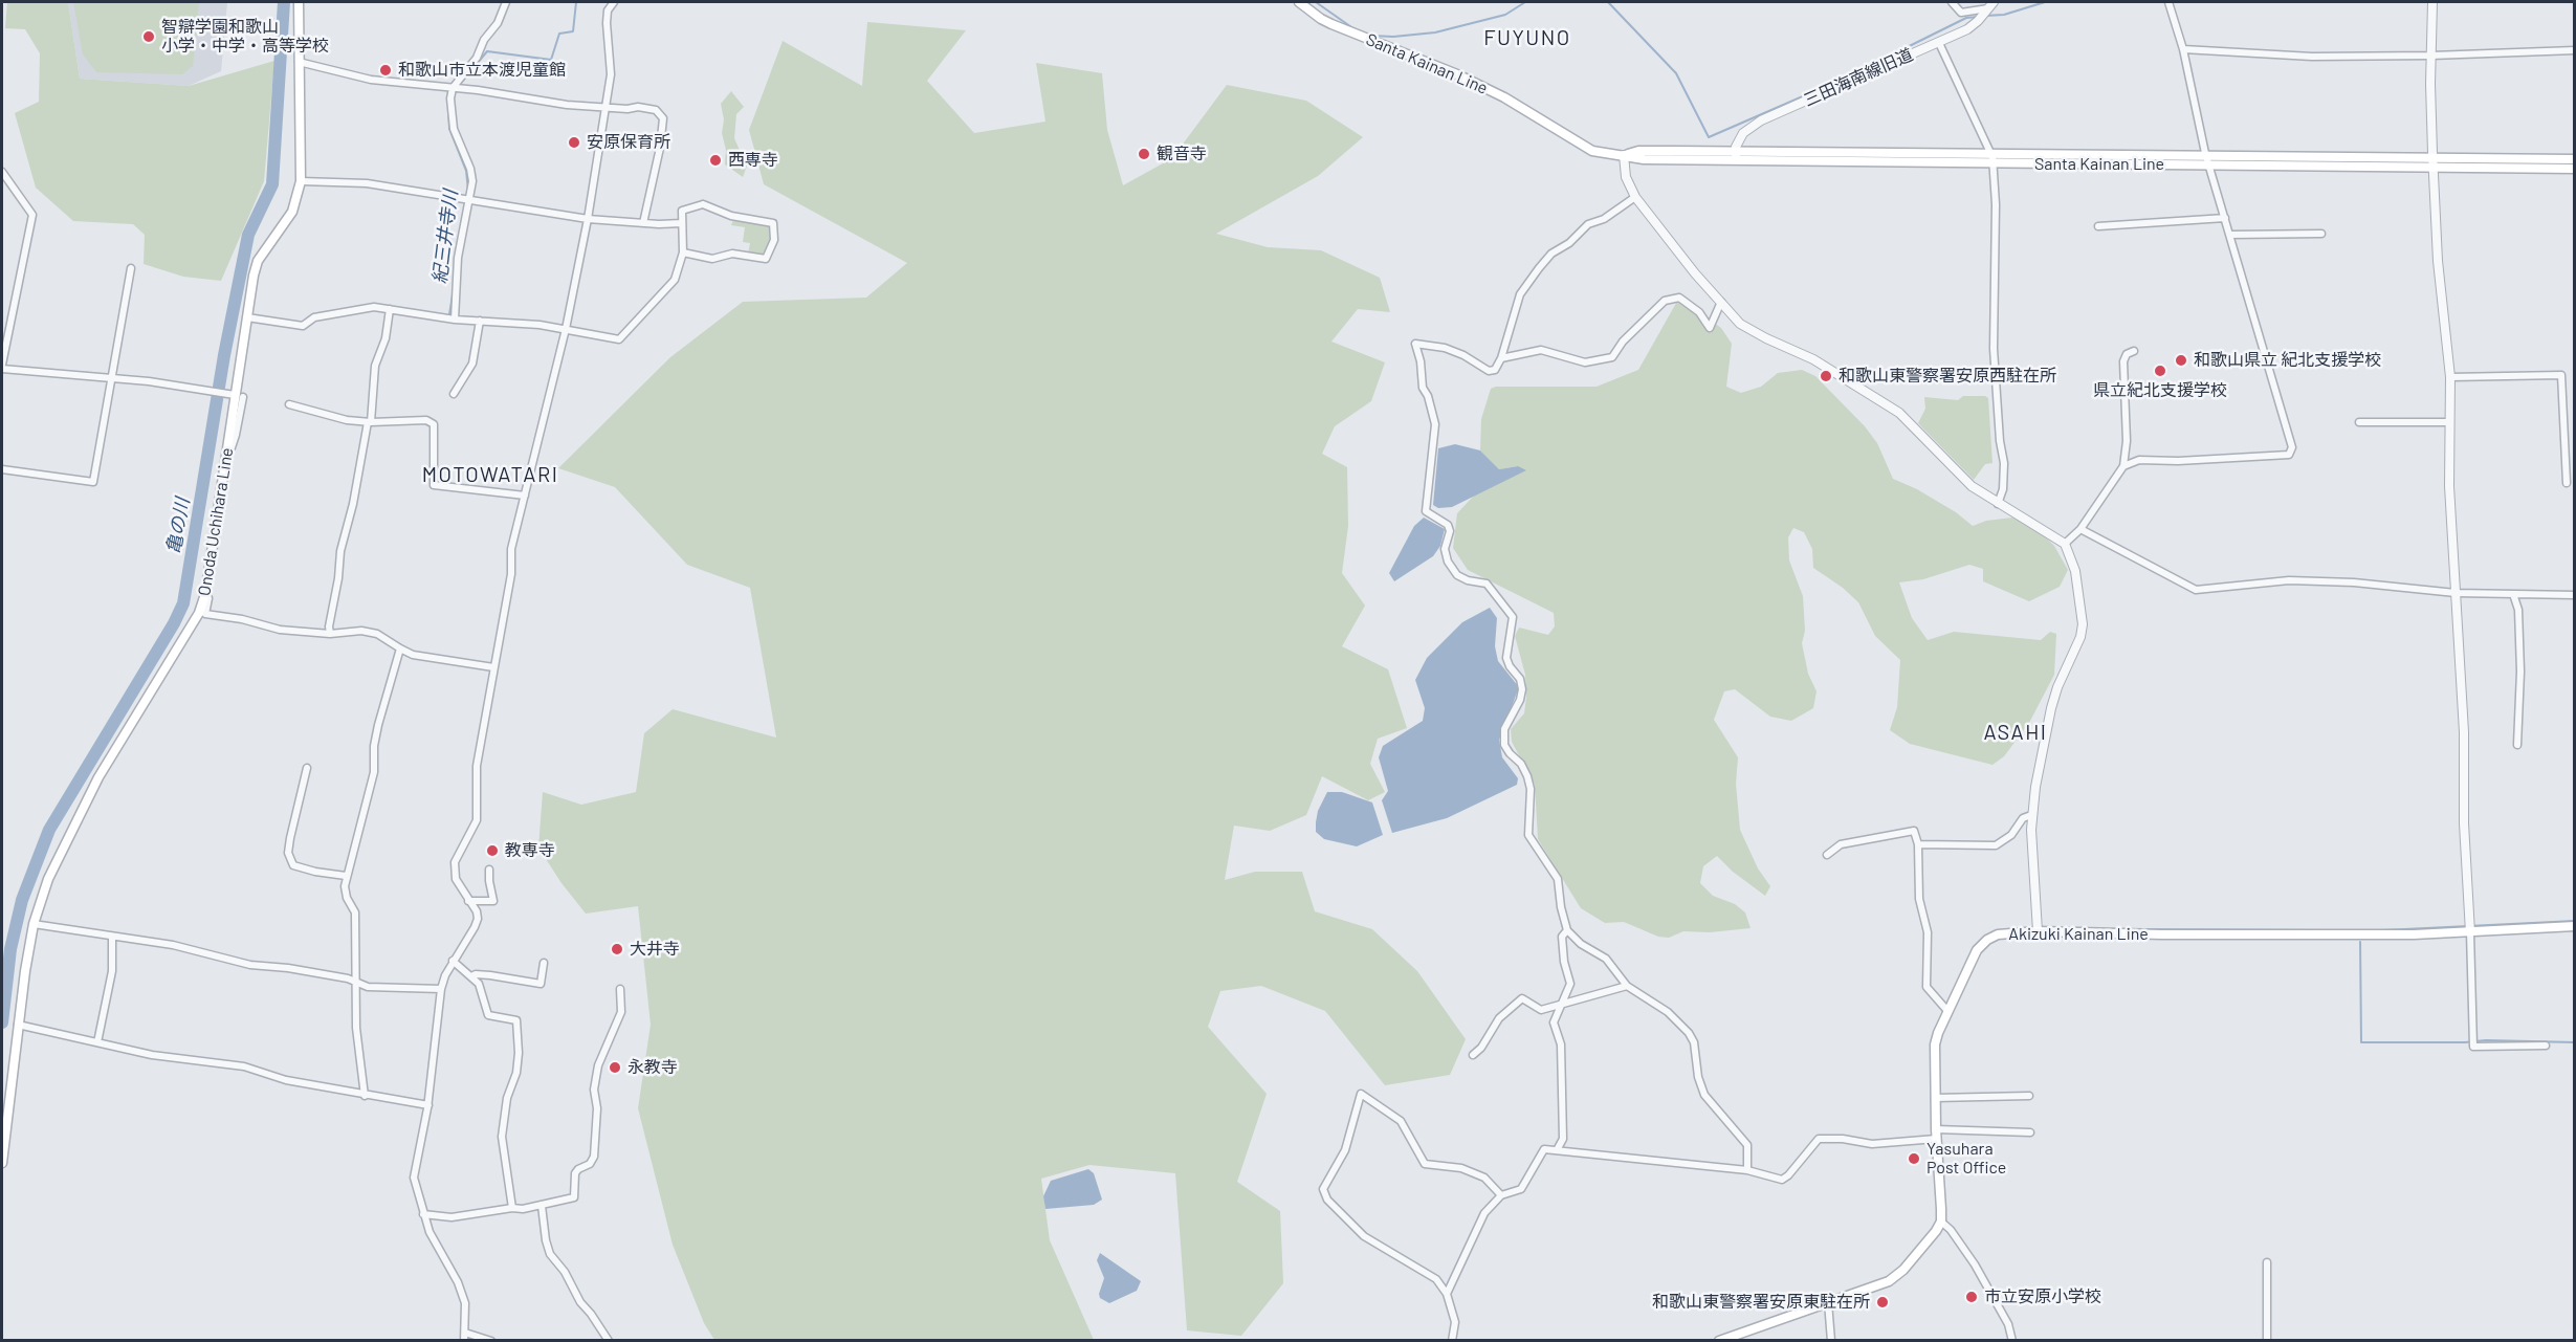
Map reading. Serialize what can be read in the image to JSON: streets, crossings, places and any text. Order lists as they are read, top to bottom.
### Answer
{
  "streets": {
    "main road": ["Santa Kainan Line", "Onoda Uchihara Line", "Akizuki Kainan Line"],
    "street": ["三田海南線旧道"]
  },
  "crossings": [
    ["Santa Kainan Line", "三田海南線旧道"]
  ],
  "districts": ["FUYUNO", "MOTOWATARI", "ASAHI"],
  "water": ["紀三井寺川", "亀の川"],
  "places": [
    "智辯学園和歌山 小学・中学・高等学校",
    "和歌山市立本渡児童館",
    "安原保育所",
    "観音寺",
    "西専寺",
    "和歌山県立 紀北支援学校",
    "県立紀北支援学校",
    "和歌山東警察署安原西駐在所",
    "教専寺",
    "大井寺",
    "永教寺",
    "Yasuhara Post Office",
    "市立安原小学校",
    "和歌山東警察署安原東駐在所"
  ]
}
